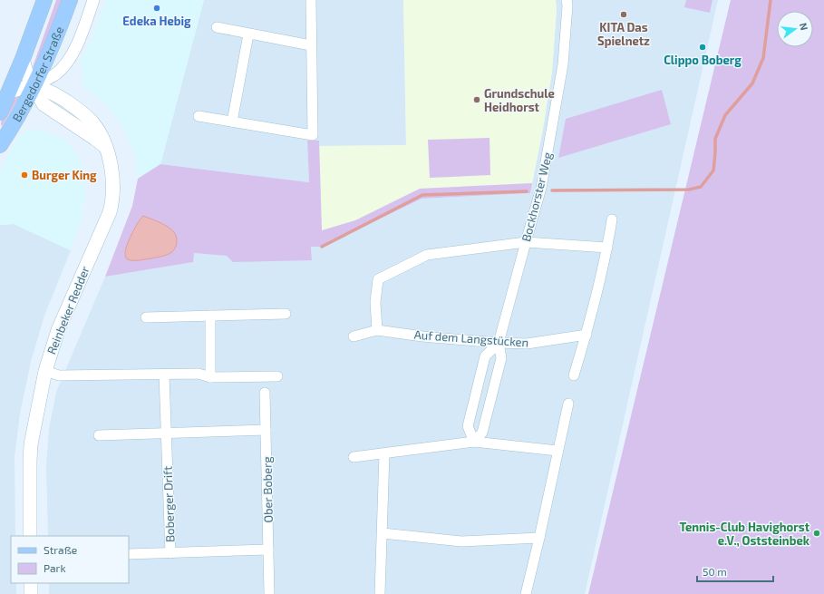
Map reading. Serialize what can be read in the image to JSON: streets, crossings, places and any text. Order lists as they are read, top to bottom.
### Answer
{
  "streets": {
    "main road": ["Bergedorfer Straße", "Reinbeker Redder"],
    "street": [
      "Bockhorster Weg",
      "Auf dem Langstücken",
      "Ober Boberg",
      "Boberger Drift"
    ]
  },
  "crossings": [
    ["Bergedorfer Straße", "Reinbeker Redder"],
    ["Bockhorster Weg", "Auf dem Langstücken"]
  ],
  "places": [
    "Edeka Hebig",
    "KITA Das Spielnetz",
    "Clippo Boberg",
    "Grundschule Heidhorst",
    "Burger King",
    "Tennis-Club Havighorst e.V., Oststeinbek"
  ],
  "legend": ["Straße", "Park"],
  "scale_bar": "50 m",
  "north": "right"
}
